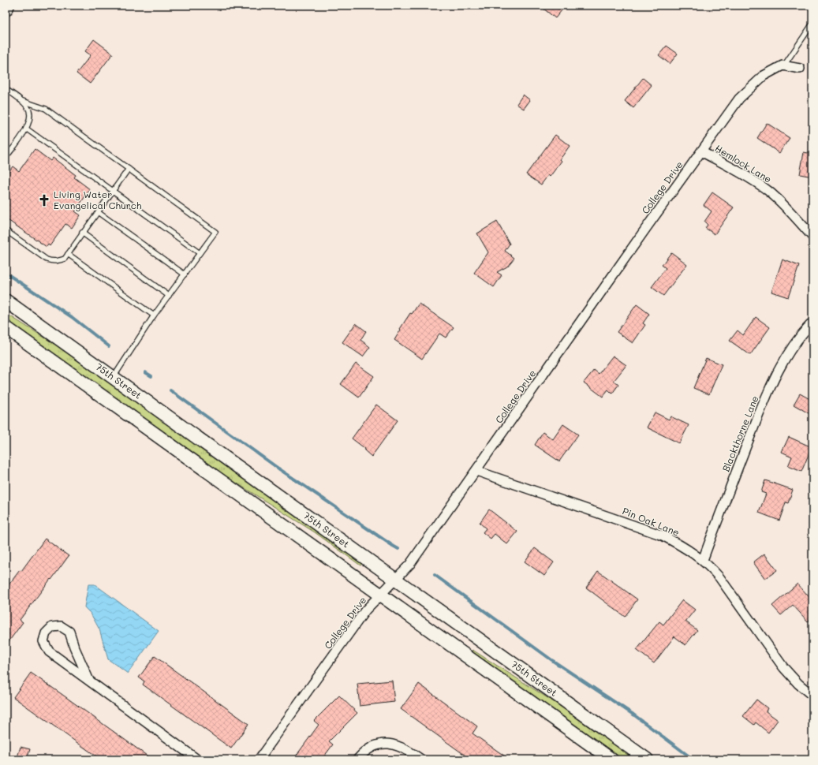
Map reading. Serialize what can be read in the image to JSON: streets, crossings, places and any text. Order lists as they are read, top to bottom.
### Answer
{
  "streets": {
    "main road": ["75th Street"],
    "street": [
      "Hemlock Lane",
      "College Drive",
      "Blackthorne Lane",
      "Pin Oak Lane"
    ]
  },
  "crossings": [
    ["Hemlock Lane", "College Drive"],
    ["College Drive", "75th Street"],
    ["College Drive", "Pin Oak Lane"],
    ["Blackthorne Lane", "Pin Oak Lane"]
  ],
  "places": {
    "church": ["Living Water Evangelical Church"]
  }
}
